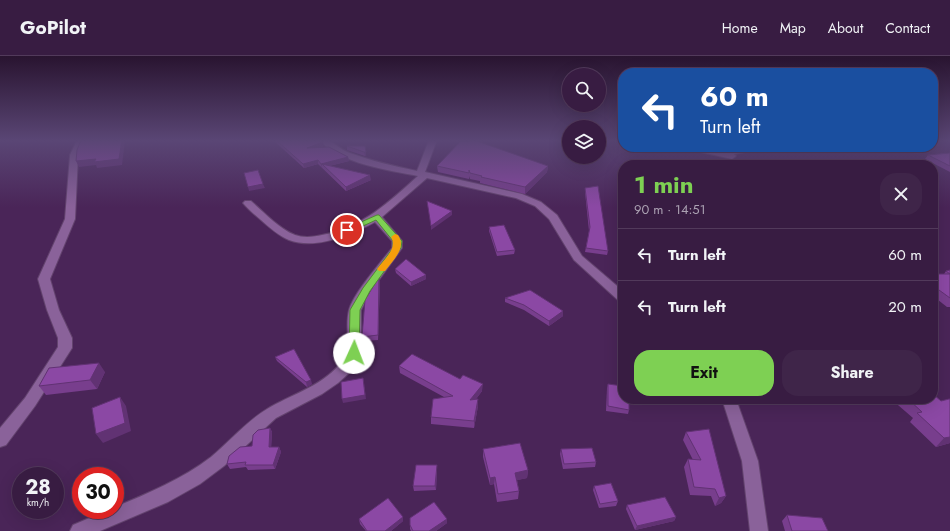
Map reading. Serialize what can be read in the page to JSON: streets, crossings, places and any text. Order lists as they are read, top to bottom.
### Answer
{
  "page": {
    "header": "GoPilot",
    "nav": [
      "Home",
      "Map",
      "About",
      "Contact"
    ],
    "turn": ["60 m", "Turn left"],
    "heading": ["1 min", "90 m · 14:51"],
    "list": [
      {
        "name": "Turn left",
        "value": "60 m"
      },
      {
        "name": "Turn left",
        "value": "20 m"
      }
    ],
    "buttons": ["Exit", "Share"],
    "speed": "28 km/h",
    "limit": "30"
  }
}
